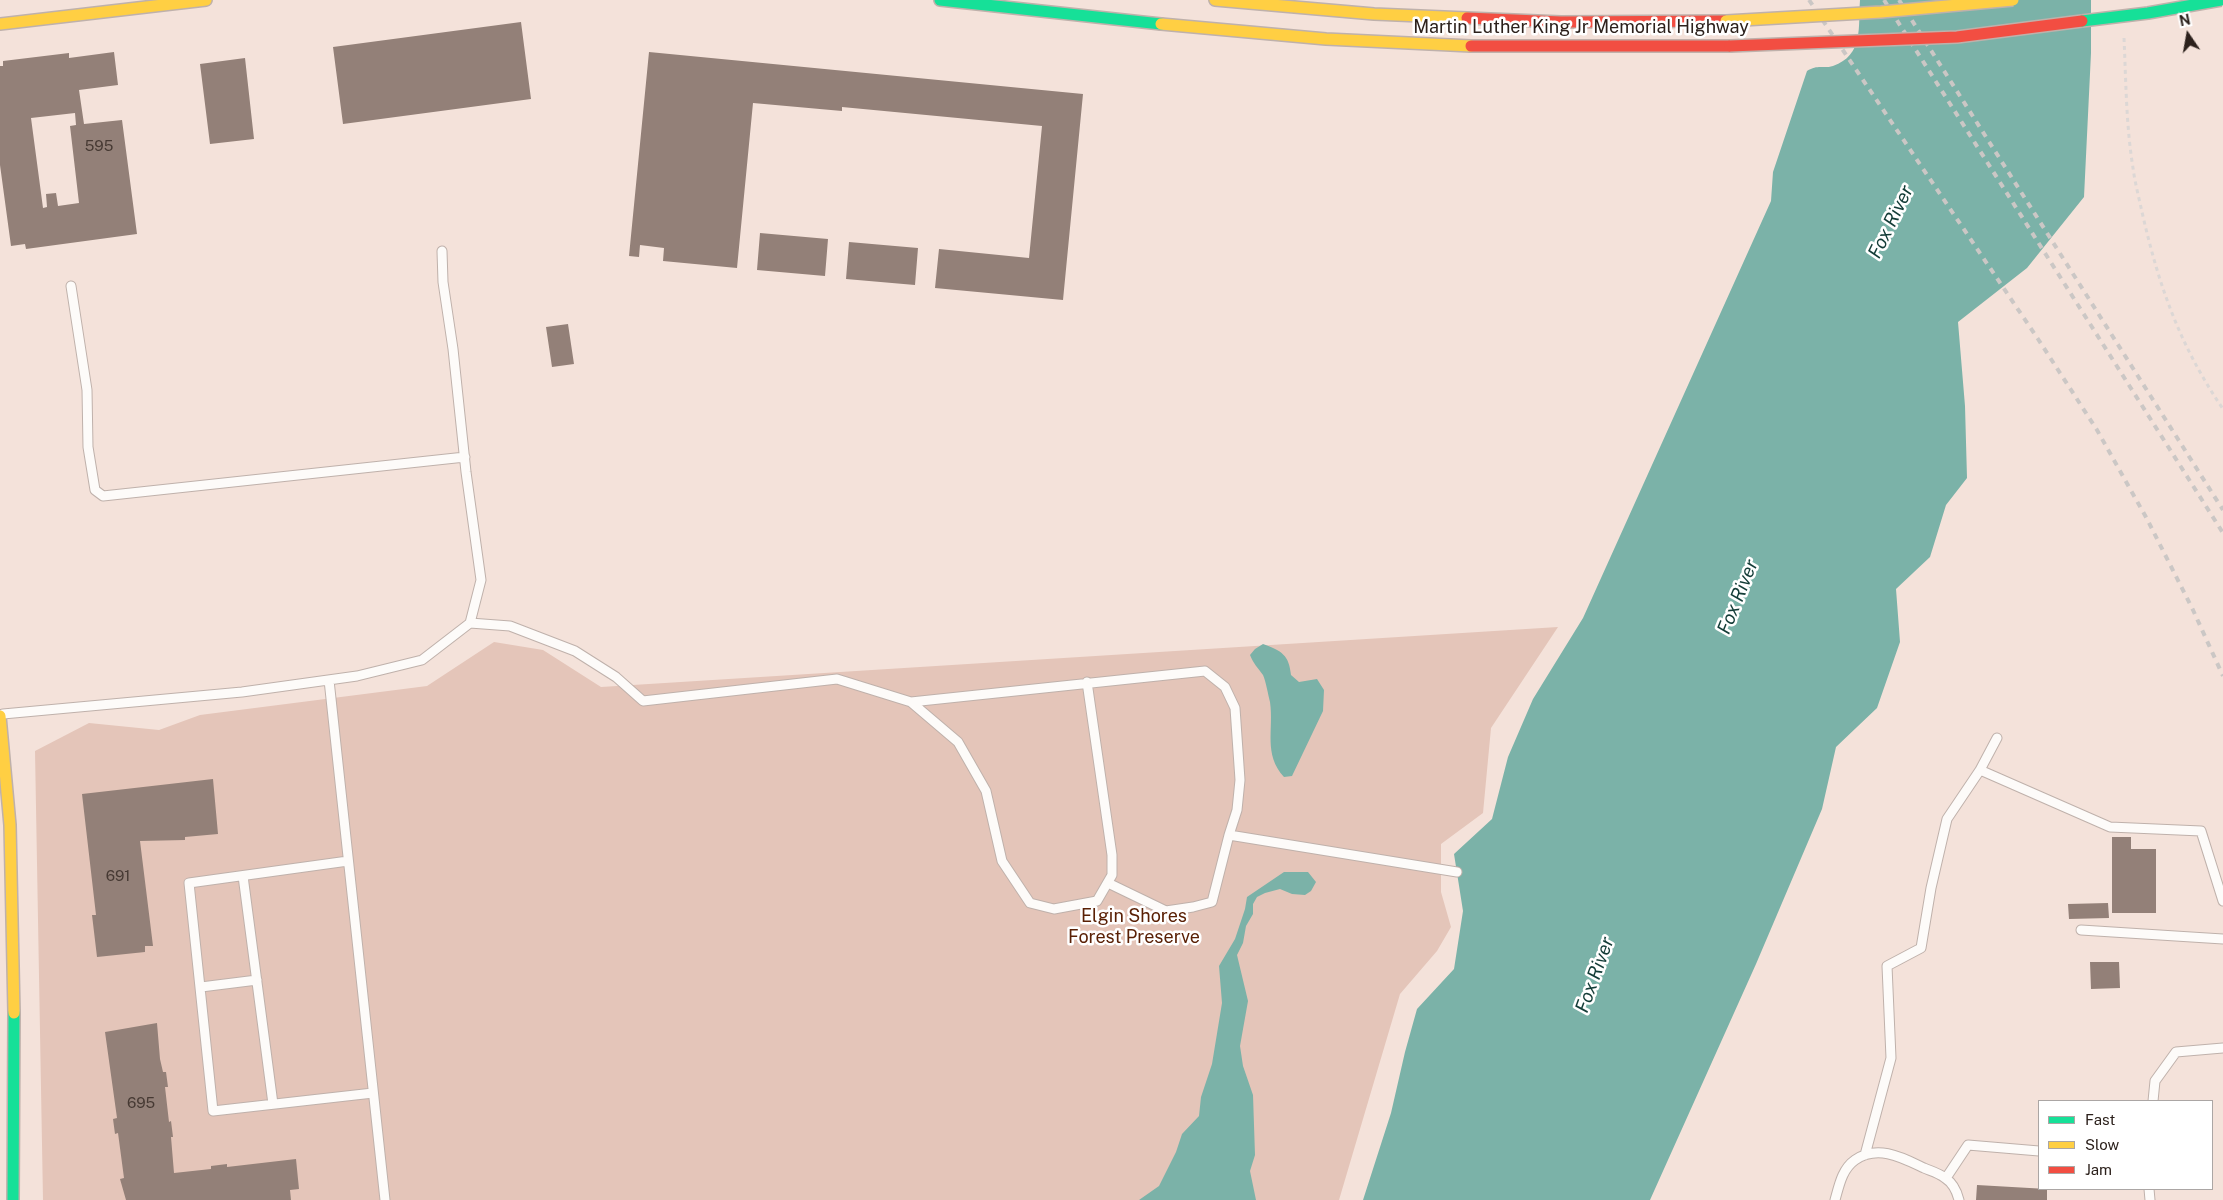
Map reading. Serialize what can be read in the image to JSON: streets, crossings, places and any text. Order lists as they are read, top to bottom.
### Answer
{
  "streets": {
    "main road": ["Martin Luther King Jr Memorial Highway"]
  },
  "water": ["Fox River"],
  "parks": ["Elgin Shores Forest Preserve"],
  "house_numbers": ["595", "691", "695"],
  "legend": ["Fast", "Slow", "Jam"],
  "north": "top"
}
